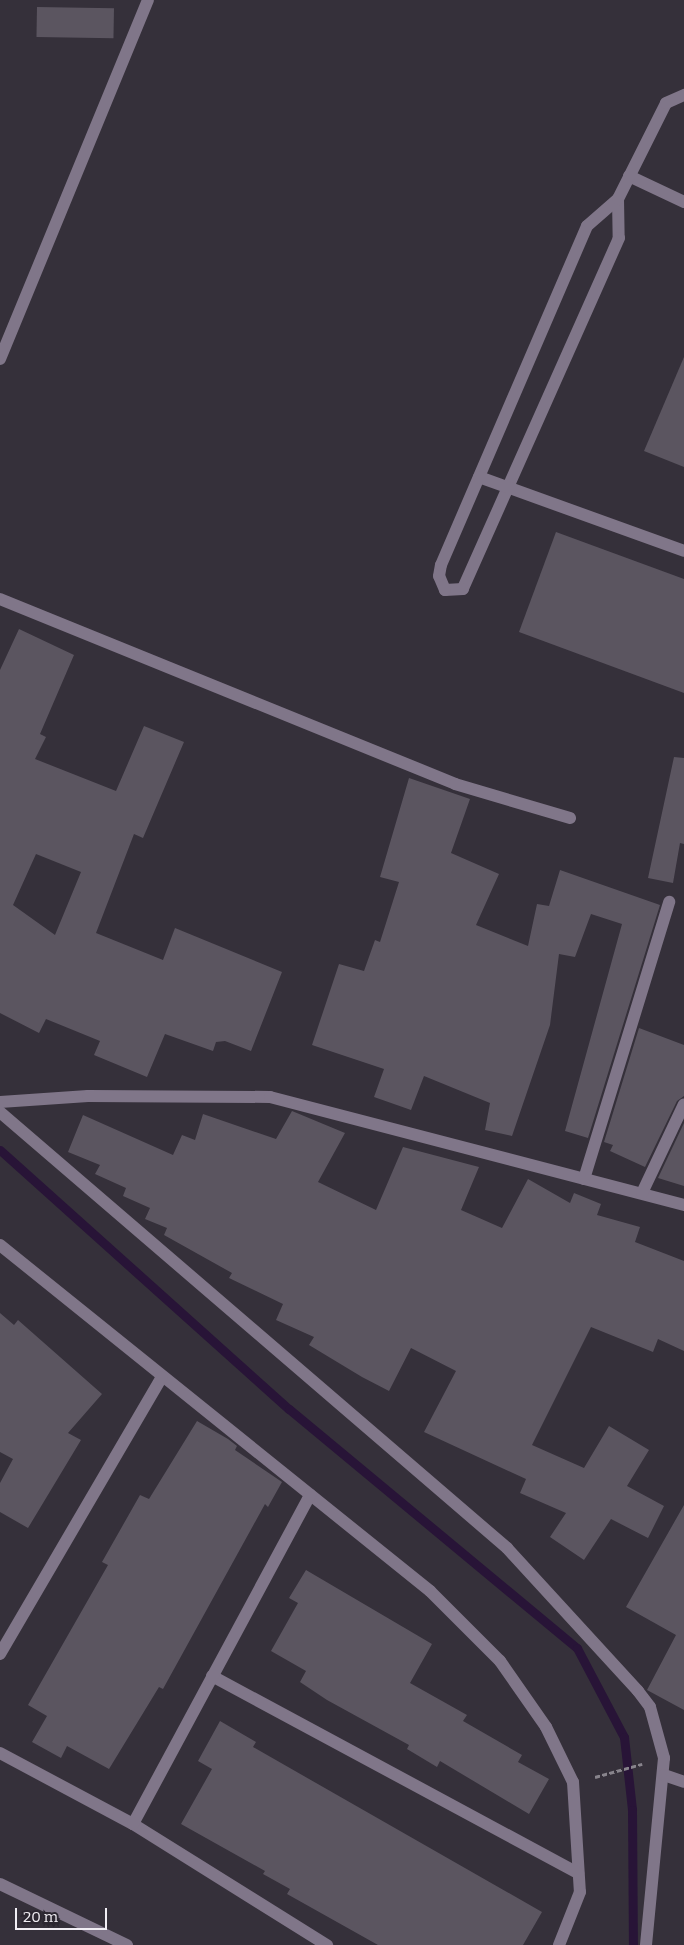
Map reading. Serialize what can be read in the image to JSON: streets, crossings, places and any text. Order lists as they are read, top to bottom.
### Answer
{
  "scale_bar": "20 m"
}
